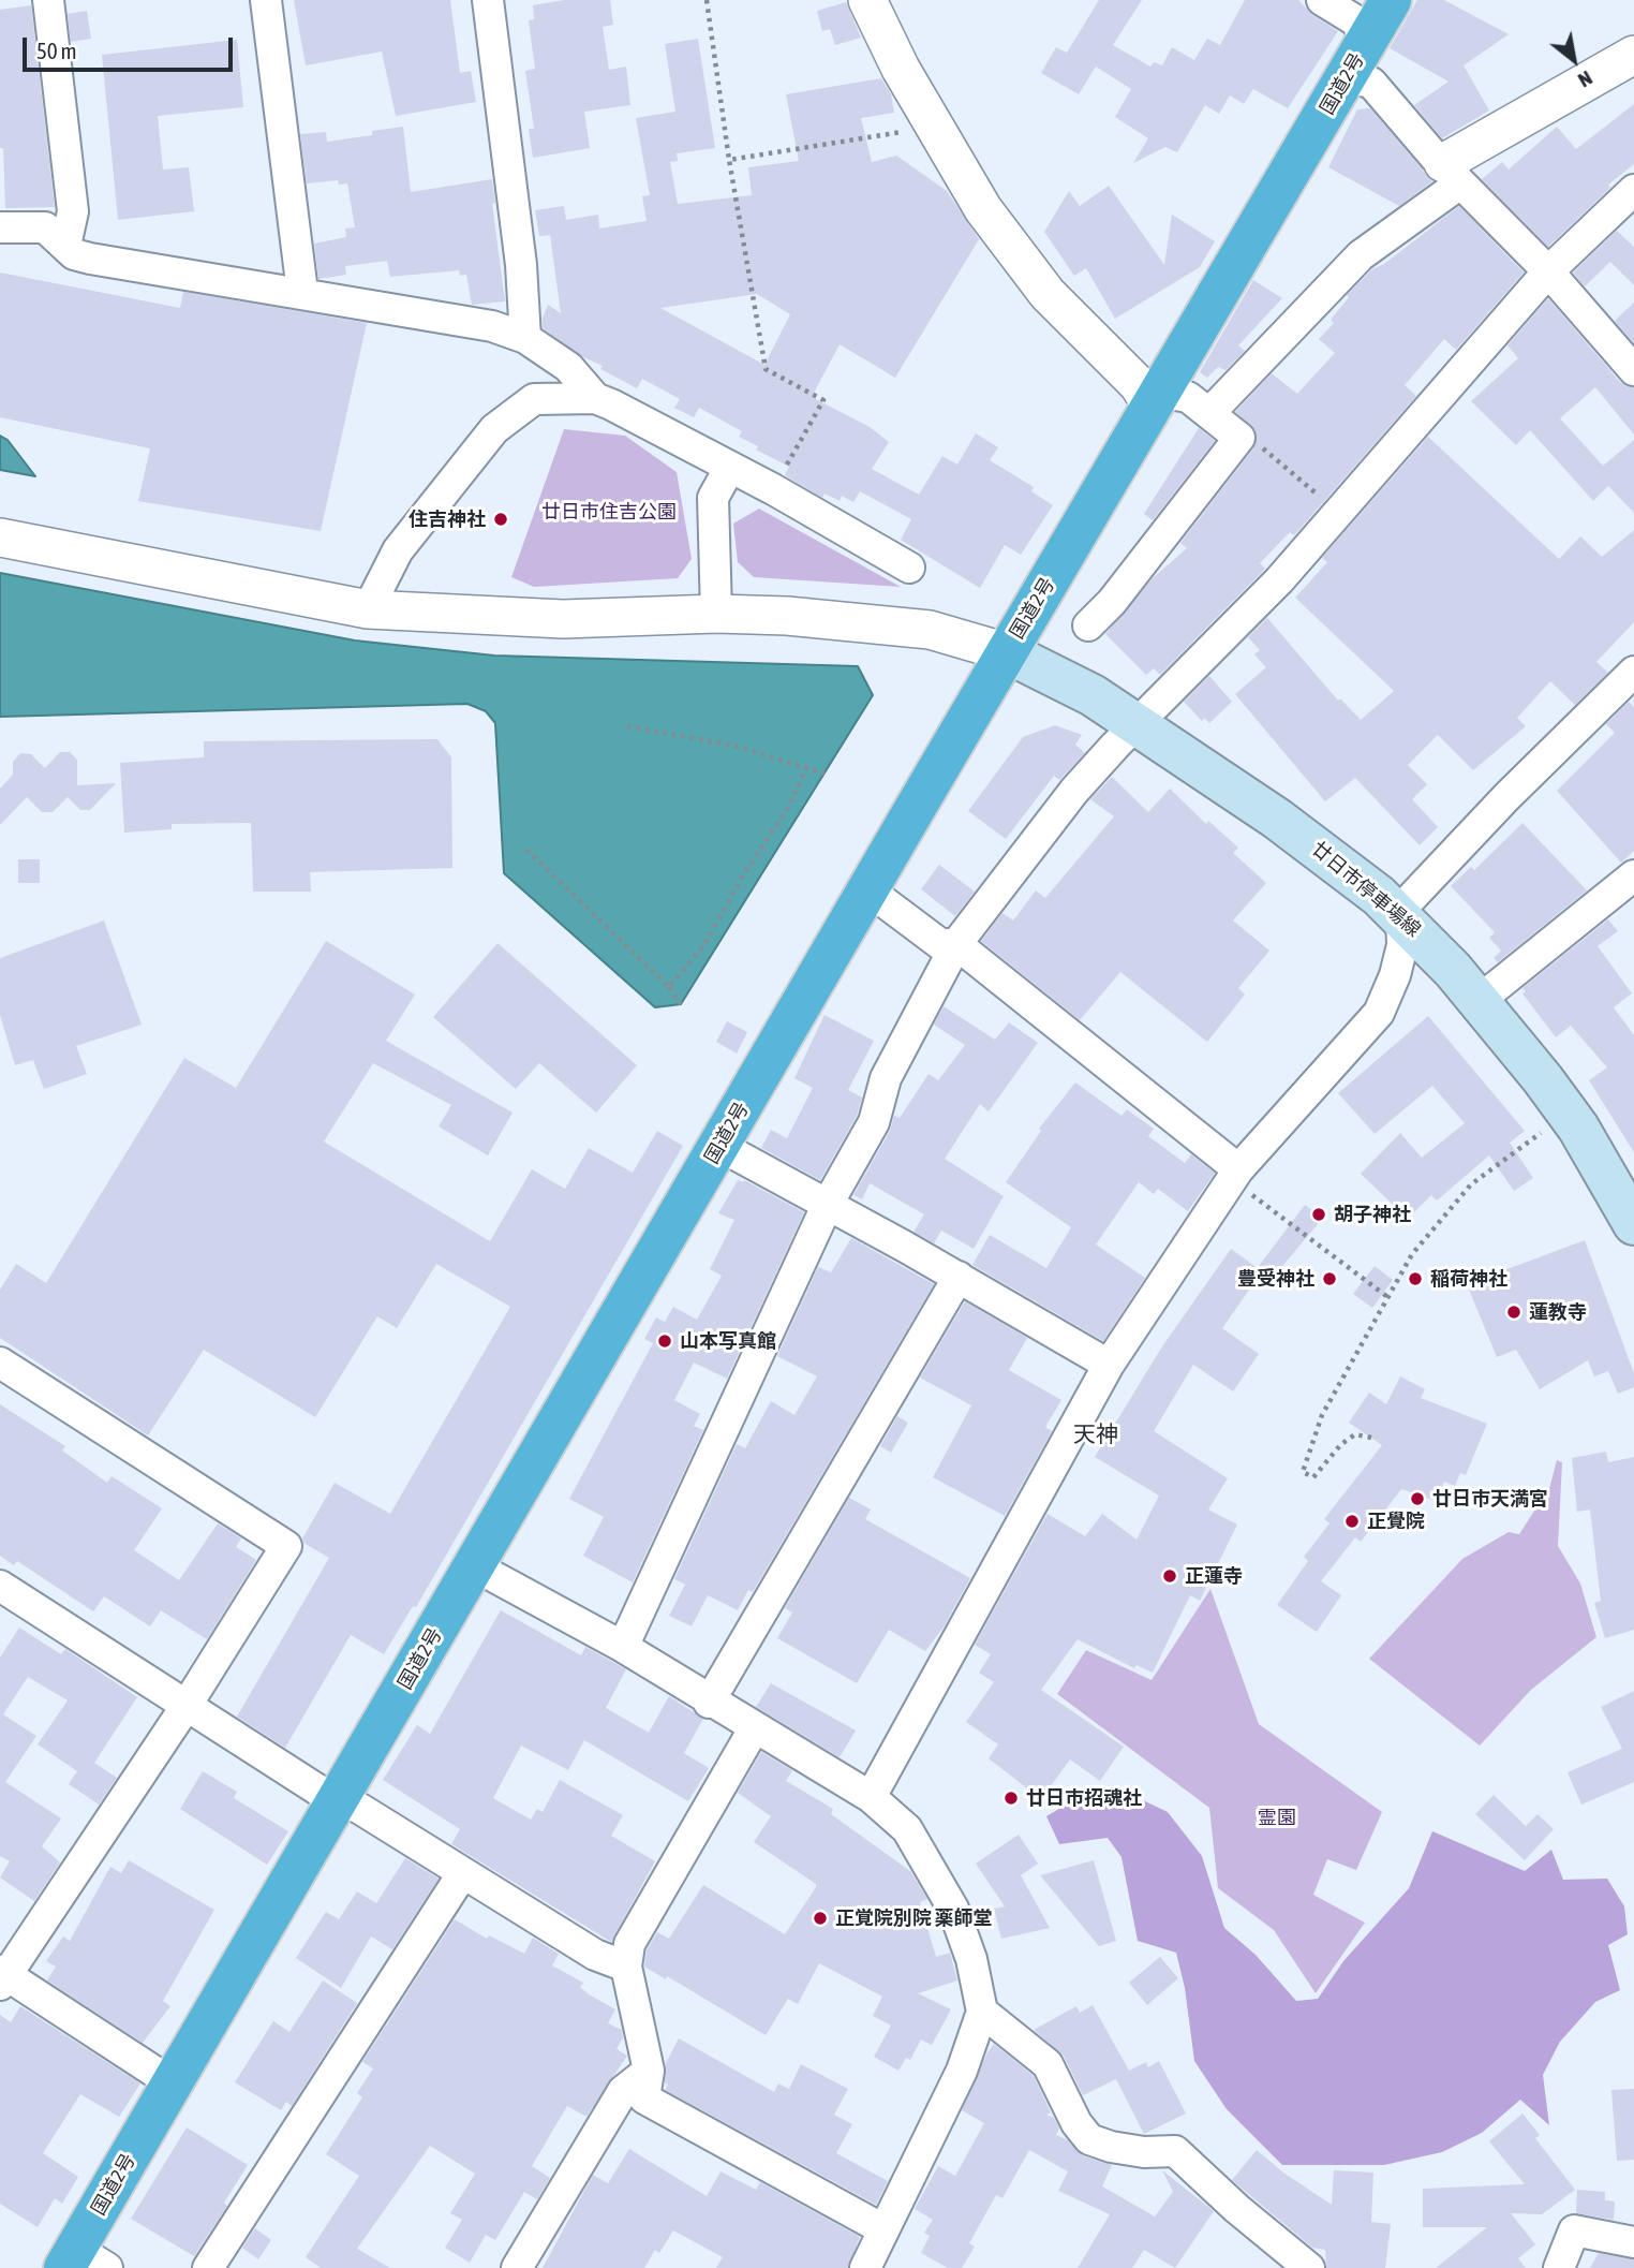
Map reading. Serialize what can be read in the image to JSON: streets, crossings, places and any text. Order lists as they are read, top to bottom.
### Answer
{
  "streets": {
    "highway": ["国道2号"],
    "main road": ["廿日市停車場線"]
  },
  "crossings": [
    ["国道2号", "廿日市停車場線"]
  ],
  "districts": ["天神"],
  "parks": ["廿日市住吉公園", "霊園"],
  "places": [
    "住吉神社",
    "胡子神社",
    "豊受神社",
    "稲荷神社",
    "蓮教寺",
    "山本写真館",
    "廿日市天満宮",
    "正覺院",
    "正蓮寺",
    "廿日市招魂社",
    "正覚院別院 薬師堂"
  ],
  "scale_bar": "50 m",
  "north": "bottom right"
}
